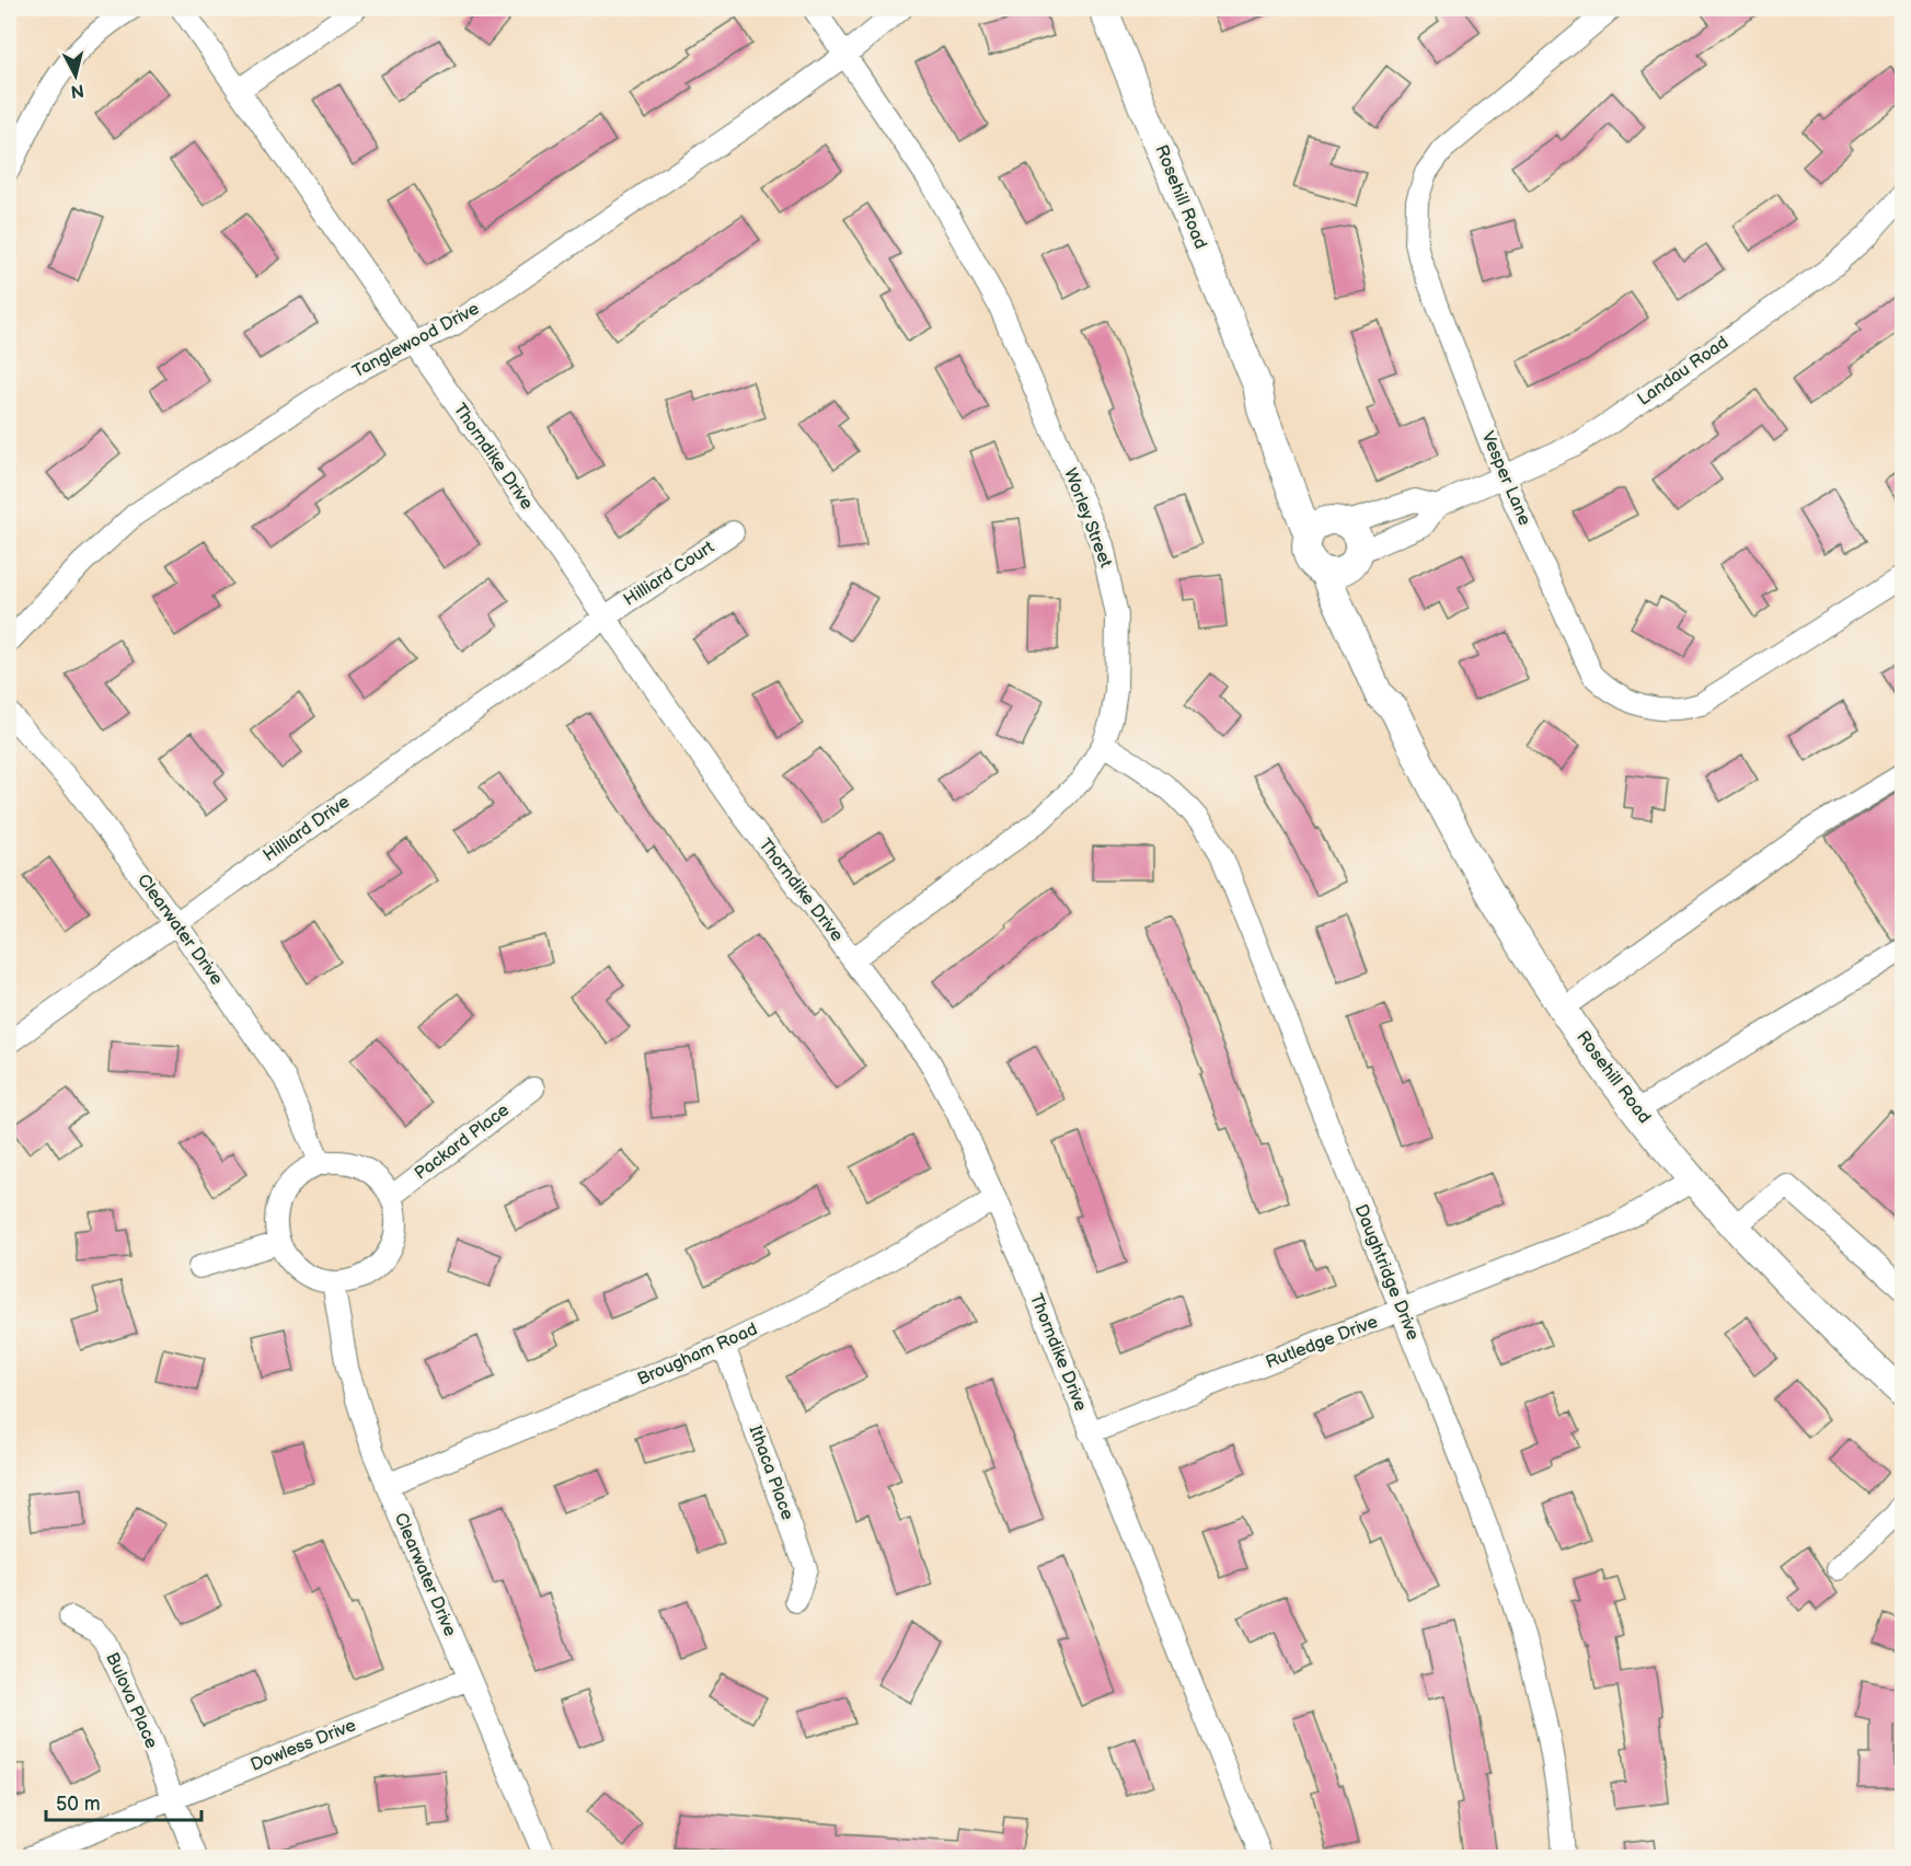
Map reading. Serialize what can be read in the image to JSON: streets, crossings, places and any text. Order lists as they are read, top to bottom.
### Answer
{
  "streets": {
    "main road": ["Rosehill Road"],
    "street": [
      "Tanglewood Drive",
      "Landau Road",
      "Thorndike Drive",
      "Vesper Lane",
      "Worley Street",
      "Hilliard Court",
      "Hilliard Drive",
      "Clearwater Drive",
      "Packard Place",
      "Daughtridge Drive",
      "Rutledge Drive",
      "Brougham Road",
      "Ithaca Place",
      "Bulova Place",
      "Dowless Drive"
    ]
  },
  "crossings": [
    ["Rosehill Road", "Landau Road"],
    ["Rosehill Road", "Rutledge Drive"],
    ["Tanglewood Drive", "Thorndike Drive"],
    ["Tanglewood Drive", "Worley Street"],
    ["Landau Road", "Vesper Lane"],
    ["Thorndike Drive", "Worley Street"],
    ["Thorndike Drive", "Hilliard Court"],
    ["Thorndike Drive", "Hilliard Drive"],
    ["Thorndike Drive", "Rutledge Drive"],
    ["Thorndike Drive", "Brougham Road"],
    ["Worley Street", "Daughtridge Drive"],
    ["Hilliard Court", "Hilliard Drive"],
    ["Hilliard Drive", "Clearwater Drive"],
    ["Clearwater Drive", "Packard Place"],
    ["Clearwater Drive", "Brougham Road"],
    ["Clearwater Drive", "Dowless Drive"],
    ["Daughtridge Drive", "Rutledge Drive"],
    ["Brougham Road", "Ithaca Place"],
    ["Bulova Place", "Dowless Drive"]
  ],
  "scale_bar": "50 m",
  "north": "bottom"
}
